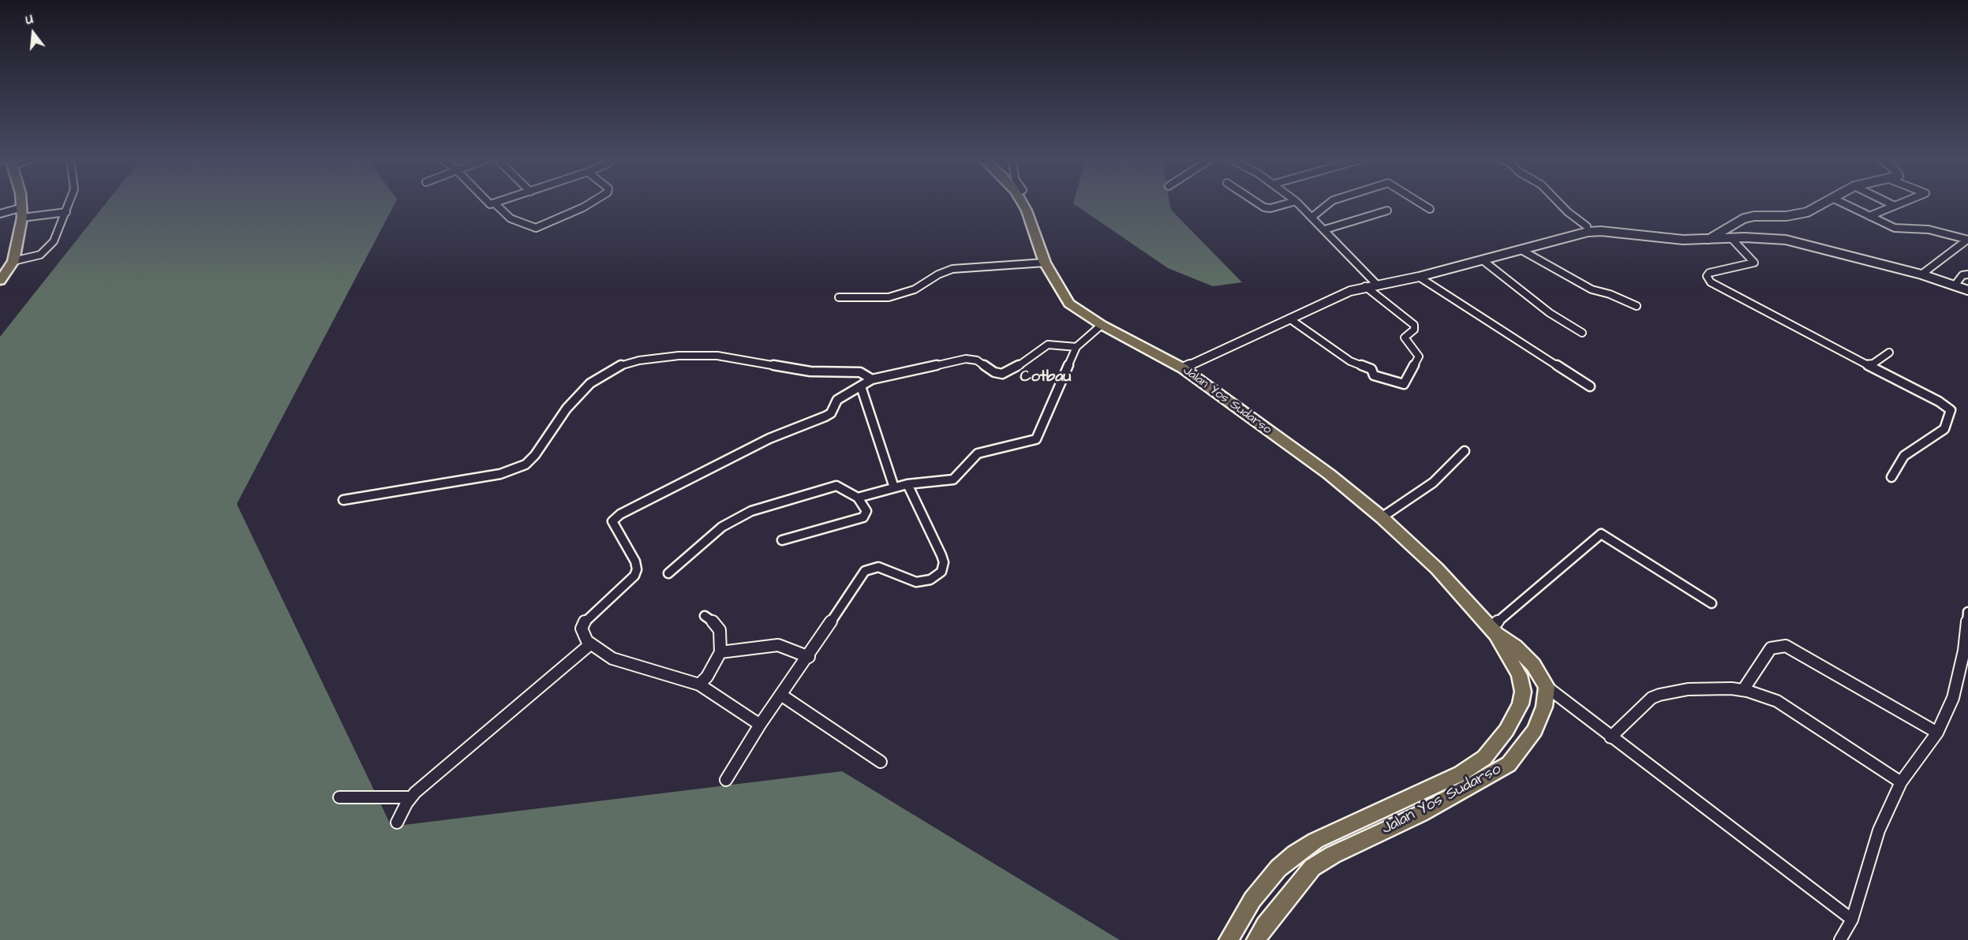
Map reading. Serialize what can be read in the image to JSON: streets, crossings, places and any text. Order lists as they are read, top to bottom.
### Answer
{
  "streets": {
    "highway": ["Jalan Yos Sudarso"]
  },
  "districts": ["Cotbau"],
  "north": "top"
}
